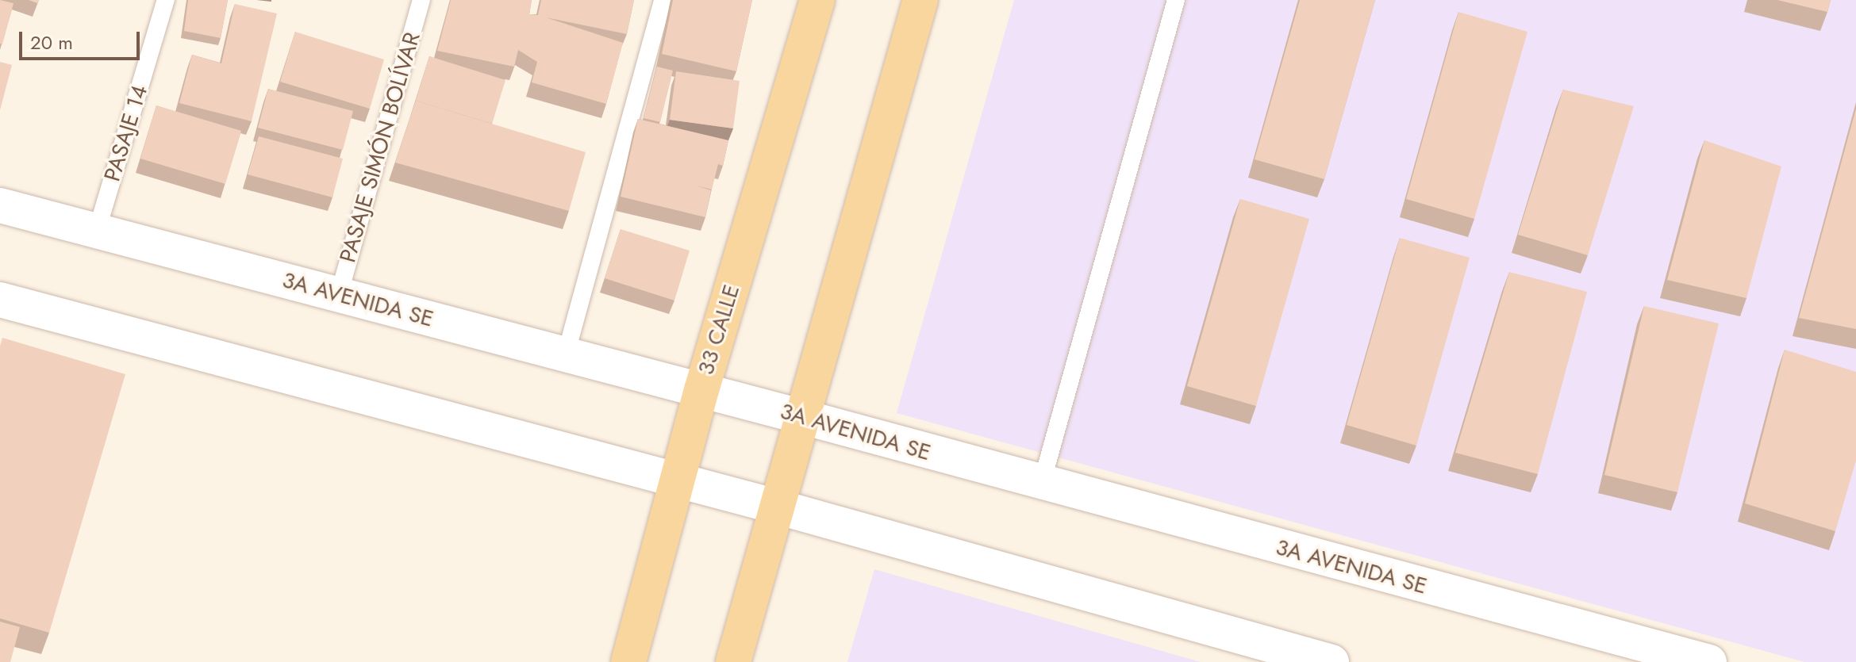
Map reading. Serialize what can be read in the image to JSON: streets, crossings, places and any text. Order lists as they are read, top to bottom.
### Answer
{
  "streets": {
    "main road": ["3A AVENIDA SE", "33 CALLE"],
    "lane": ["PASAJE 14", "PASAJE SIMÓN BOLÍVAR"]
  },
  "crossings": [
    ["PASAJE 14", "3A AVENIDA SE"],
    ["PASAJE SIMÓN BOLÍVAR", "3A AVENIDA SE"],
    ["3A AVENIDA SE", "33 CALLE"]
  ],
  "scale_bar": "20 m"
}
